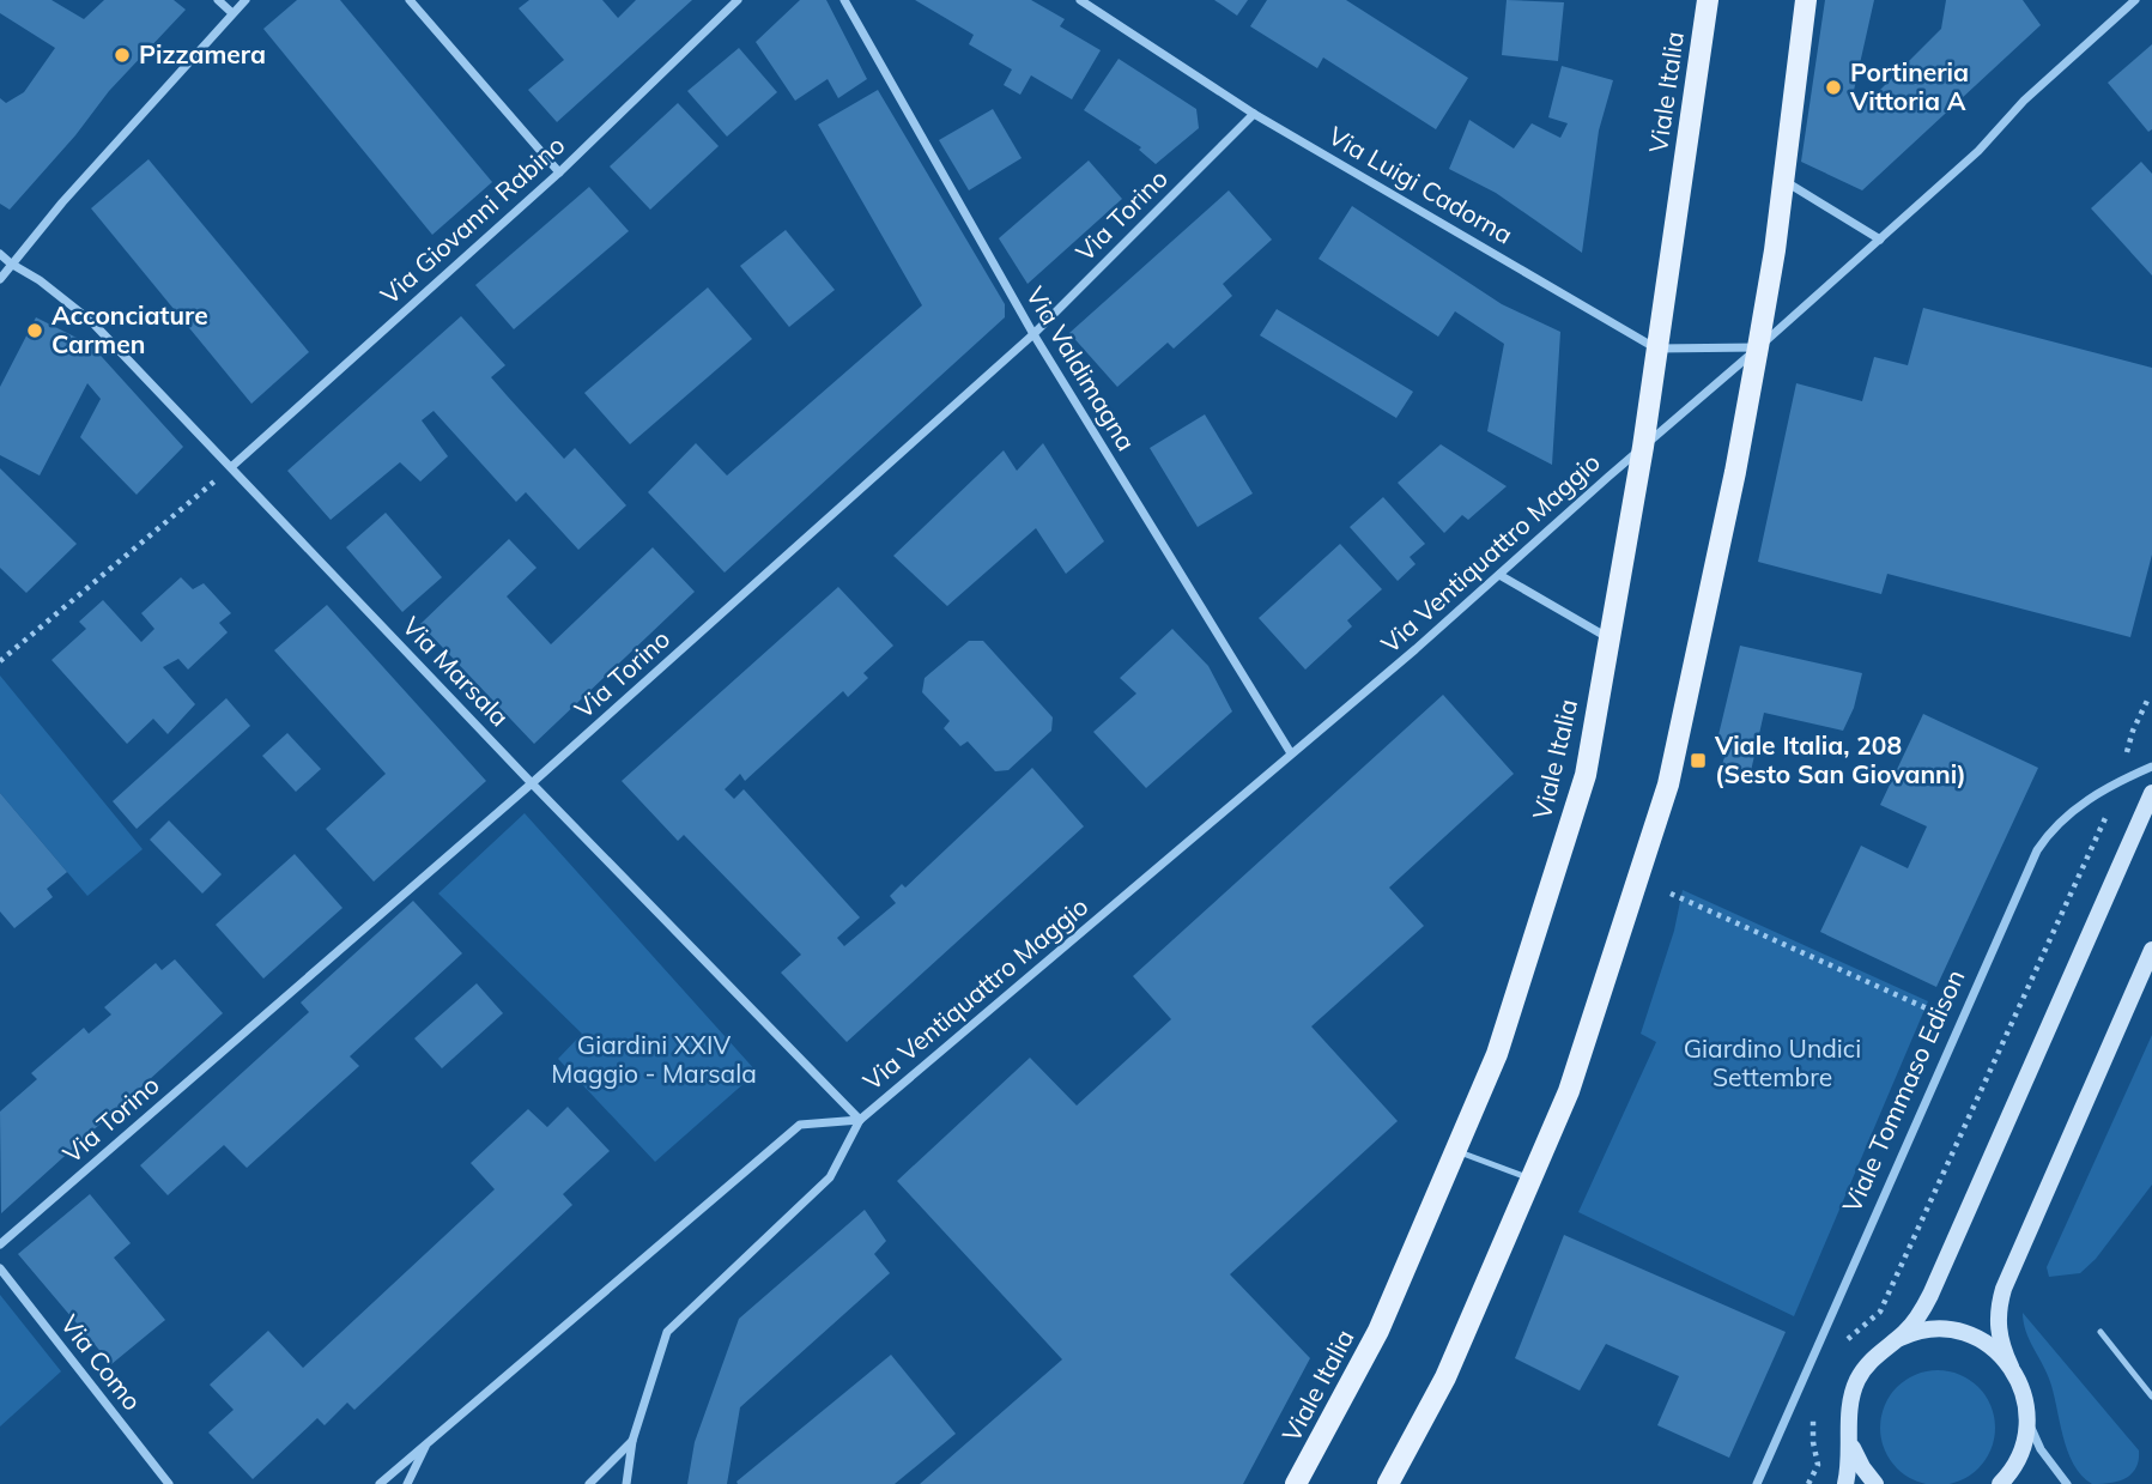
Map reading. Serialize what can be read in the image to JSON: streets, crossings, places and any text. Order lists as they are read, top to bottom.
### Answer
{
  "streets": {
    "main road": ["Viale Italia"],
    "street": [
      "Via Luigi Cadorna",
      "Via Torino",
      "Via Giovanni Rabino",
      "Via Valdimagna",
      "Via Ventiquattro Maggio",
      "Via Marsala",
      "Viale Tommaso Edison",
      "Via Como"
    ]
  },
  "crossings": [
    ["Viale Italia", "Via Luigi Cadorna"],
    ["Viale Italia", "Via Ventiquattro Maggio"],
    ["Via Luigi Cadorna", "Via Torino"],
    ["Via Torino", "Via Valdimagna"],
    ["Via Torino", "Via Marsala"],
    ["Via Giovanni Rabino", "Via Marsala"],
    ["Via Valdimagna", "Via Ventiquattro Maggio"],
    ["Via Ventiquattro Maggio", "Via Marsala"]
  ],
  "parks": ["Giardini XXIV Maggio - Marsala", "Giardino Undici Settembre"],
  "places": {
    "other": ["Pizzamera", "Portineria Vittoria A", "Acconciature Carmen"],
    "transit": ["Viale Italia, 208 (Sesto San Giovanni)"]
  }
}
